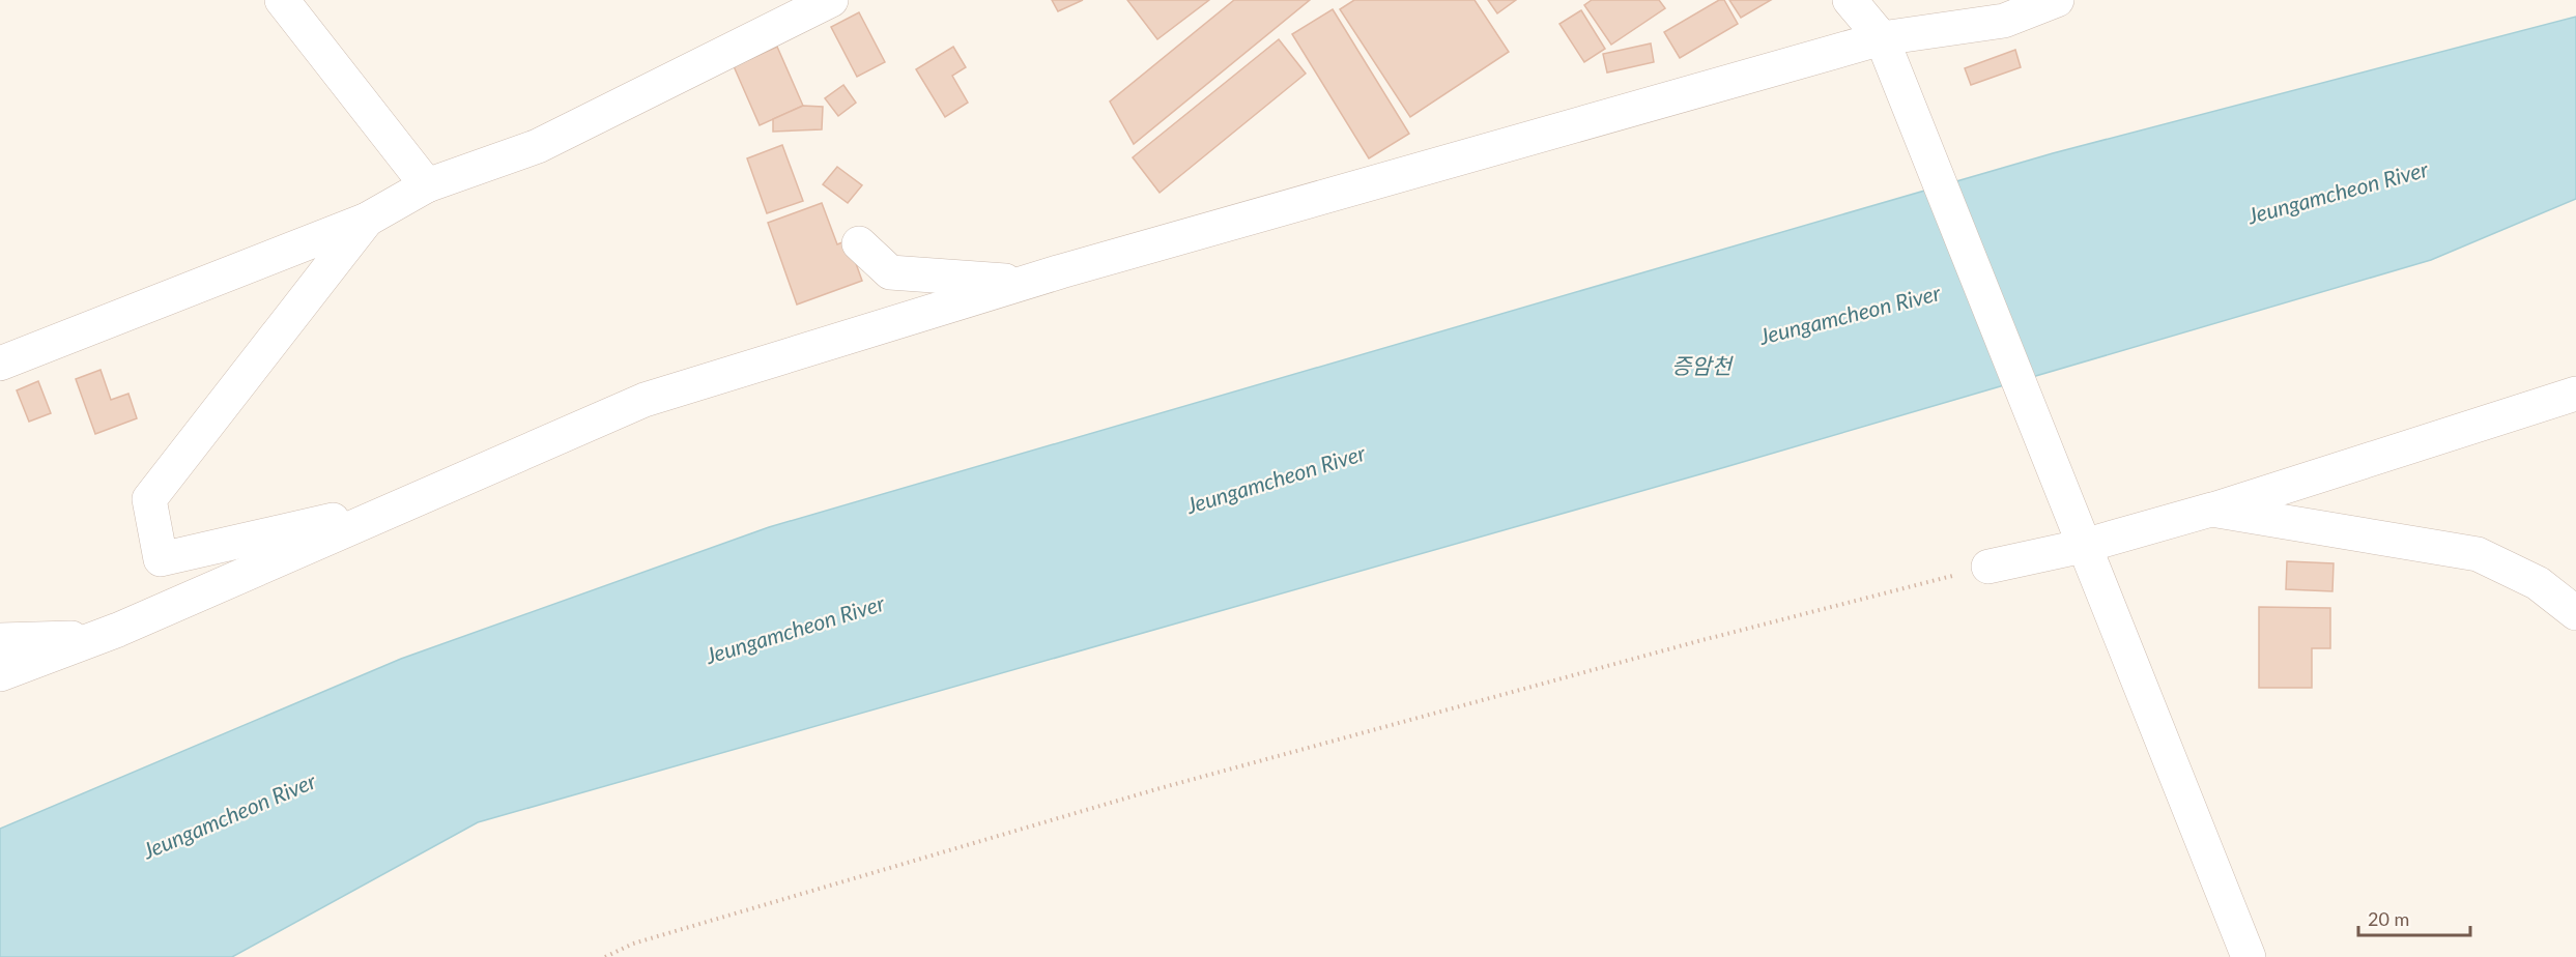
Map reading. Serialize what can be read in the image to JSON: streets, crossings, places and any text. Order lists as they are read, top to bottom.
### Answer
{
  "water": ["Jeungamcheon River", "증암천"],
  "scale_bar": "20 m"
}
